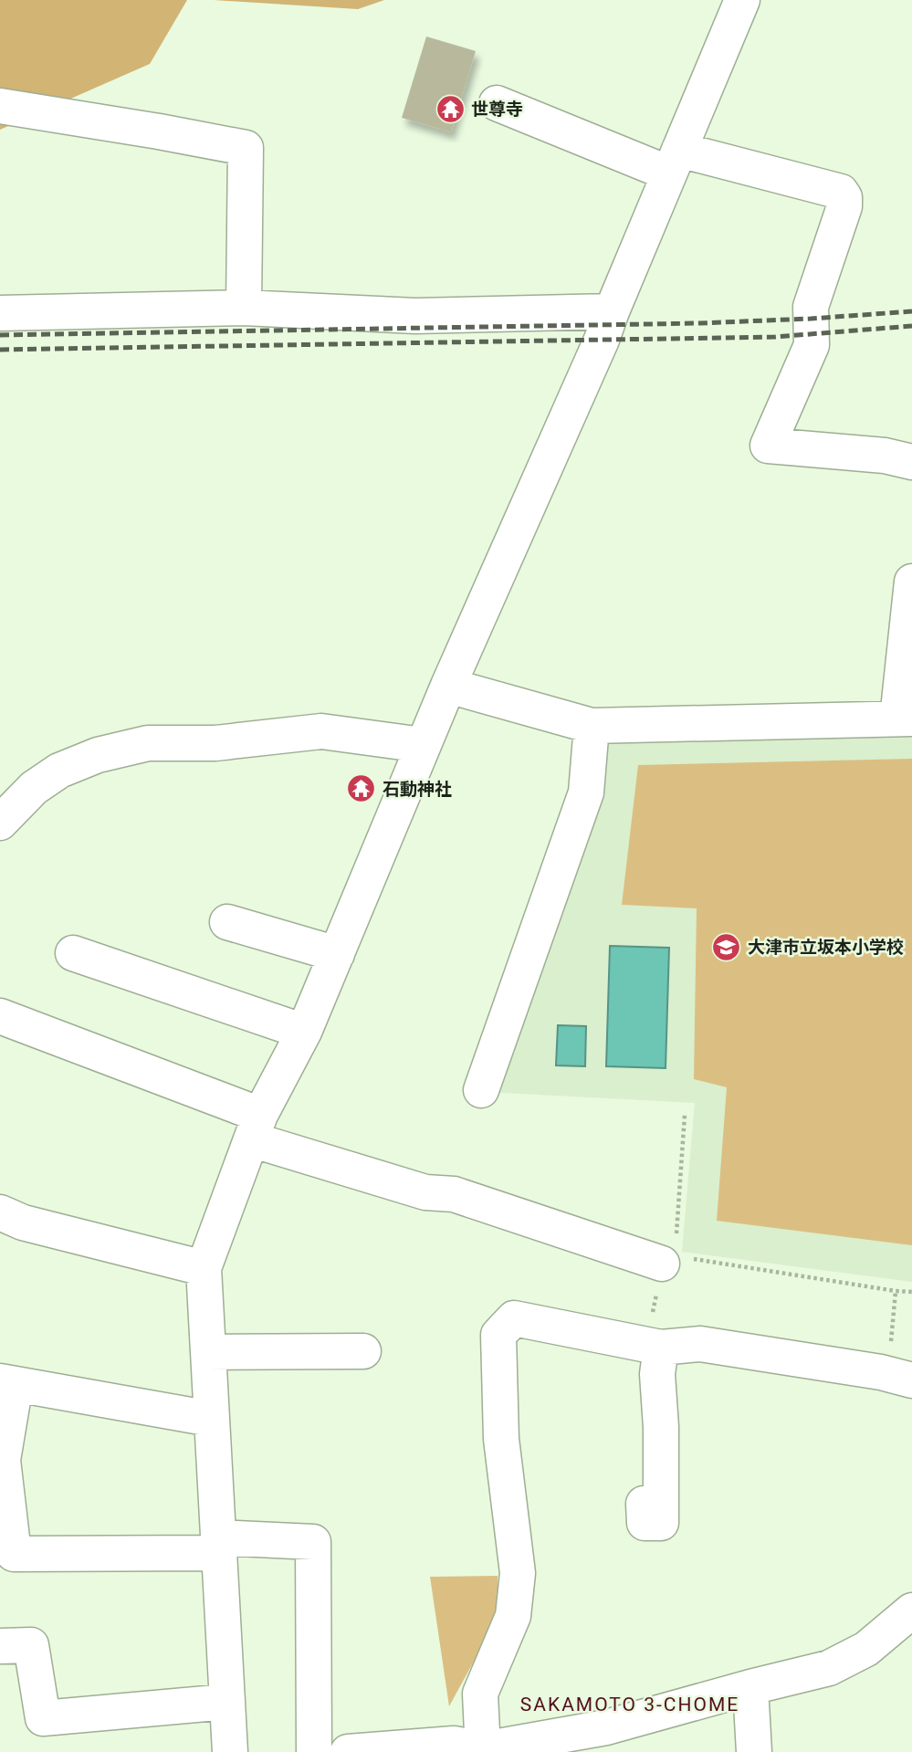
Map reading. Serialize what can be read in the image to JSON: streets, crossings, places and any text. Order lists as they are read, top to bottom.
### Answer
{
  "districts": ["SAKAMOTO 3-CHOME"],
  "places": {
    "temple": ["世尊寺", "石動神社"],
    "school or university": ["大津市立坂本小学校"]
  }
}
